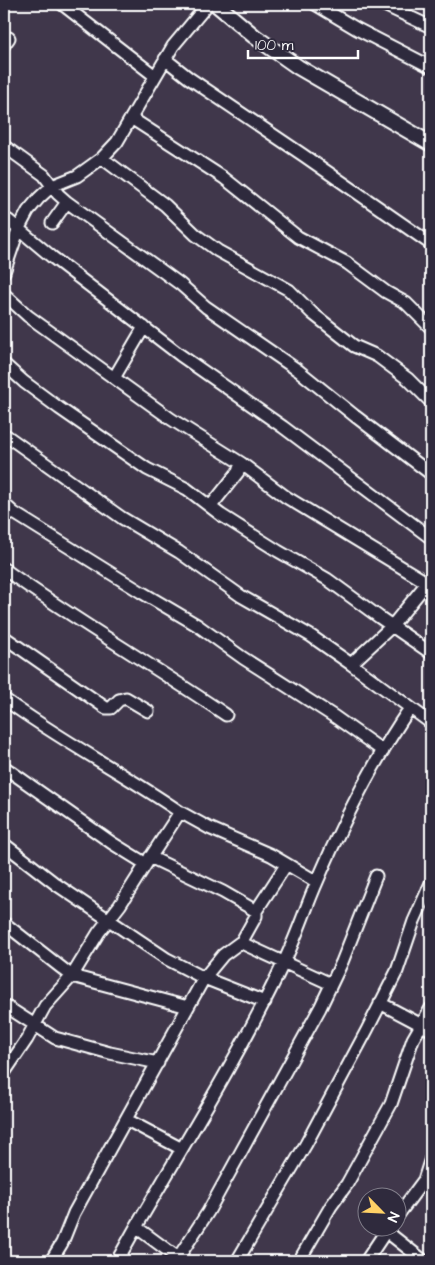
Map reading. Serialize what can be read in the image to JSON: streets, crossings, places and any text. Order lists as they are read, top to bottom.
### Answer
{
  "scale_bar": "100 m",
  "north": "bottom right"
}
